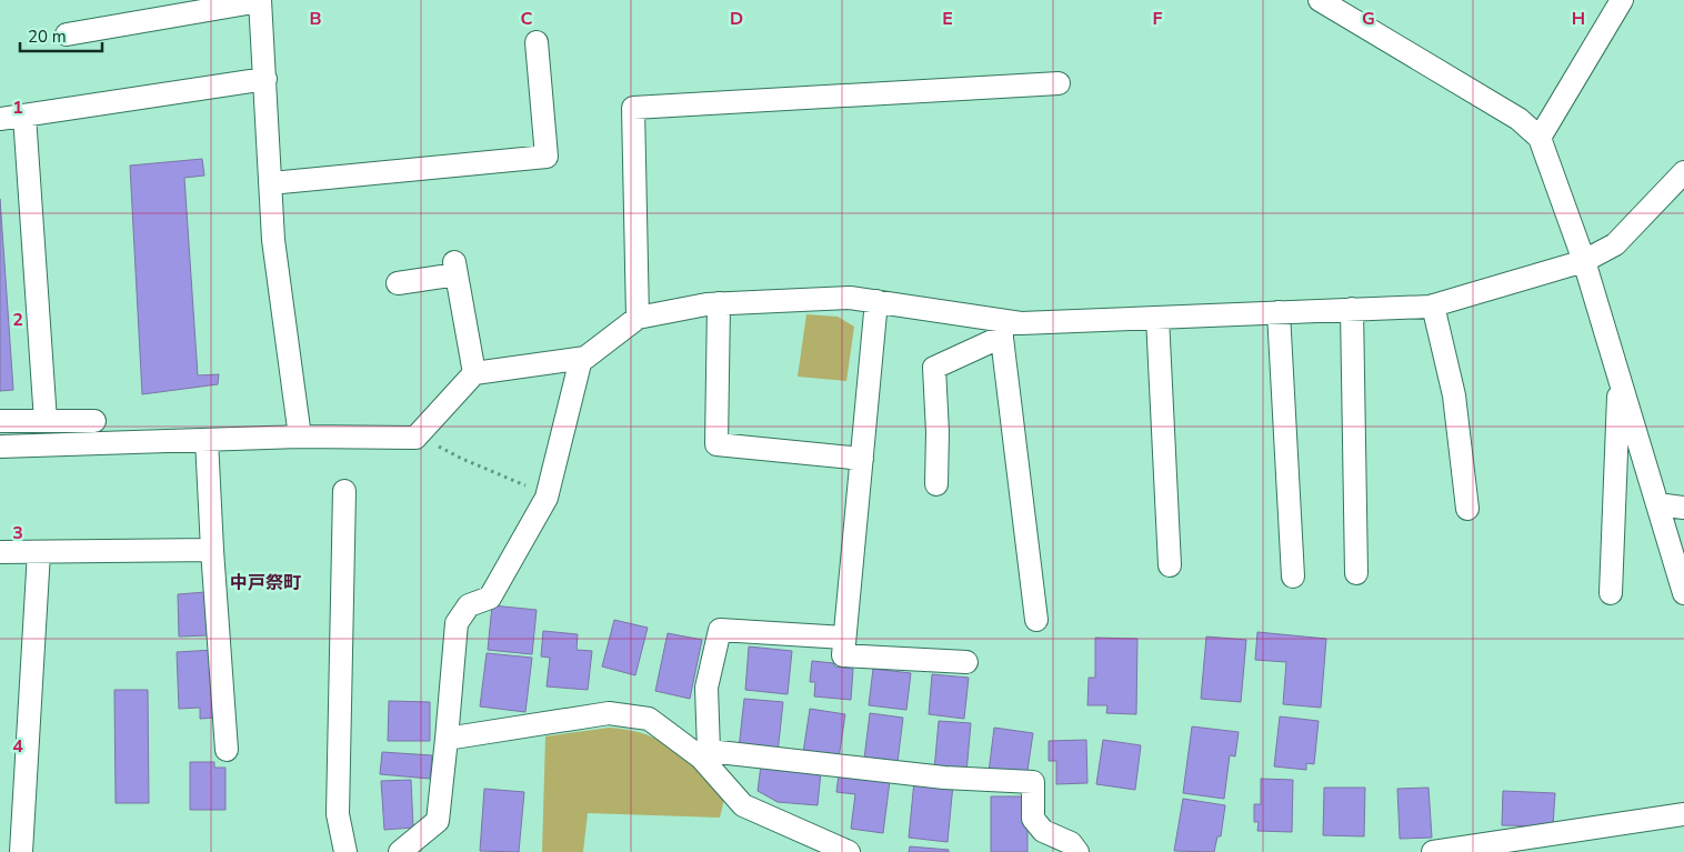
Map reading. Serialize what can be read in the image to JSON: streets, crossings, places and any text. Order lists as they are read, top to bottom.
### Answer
{
  "districts": ["中戸祭町"],
  "scale_bar": "20 m",
  "grid": {
    "columns": [
      "B",
      "C",
      "D",
      "E",
      "F",
      "G",
      "H"
    ],
    "rows": [
      "1",
      "2",
      "3",
      "4"
    ]
  }
}
